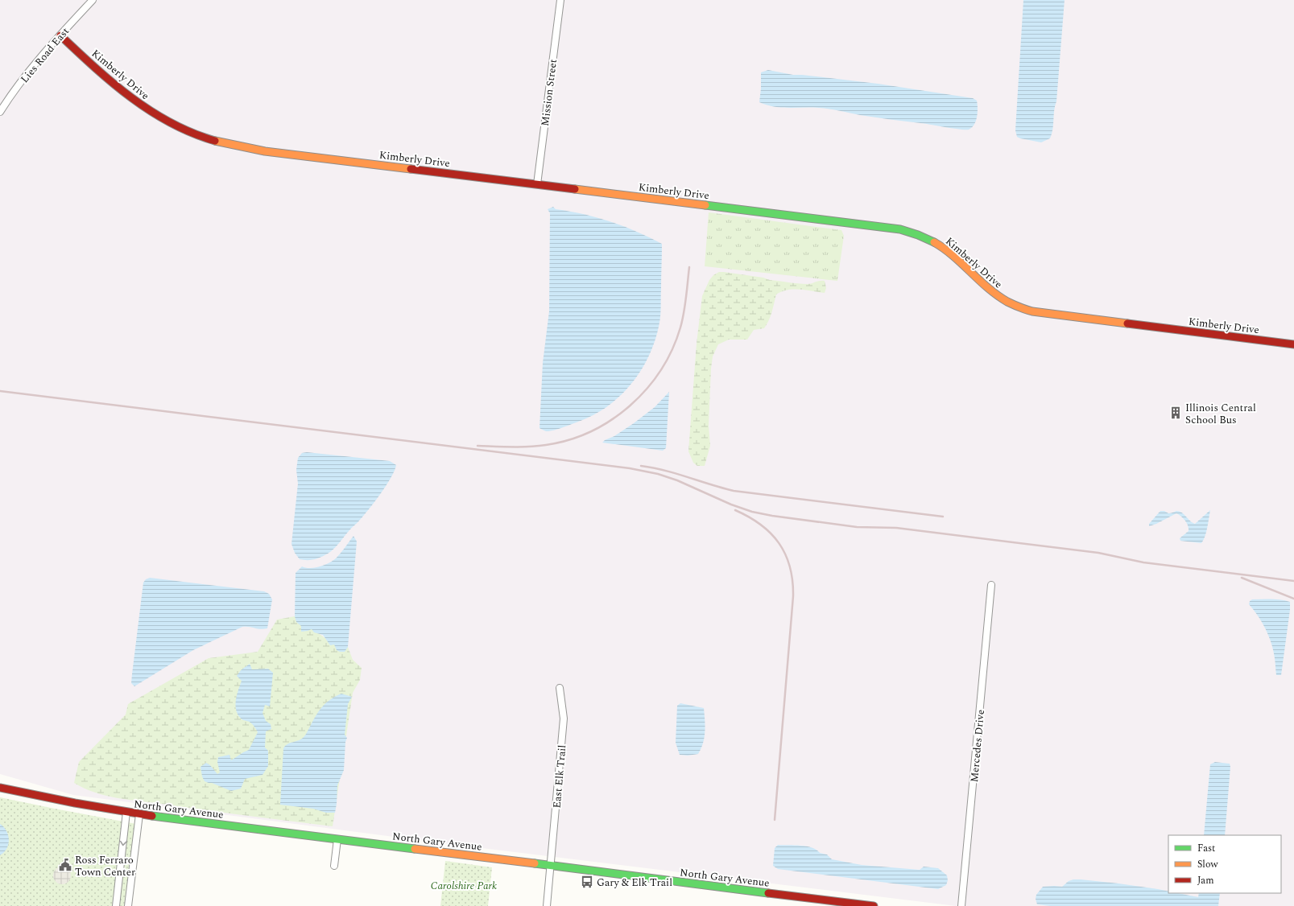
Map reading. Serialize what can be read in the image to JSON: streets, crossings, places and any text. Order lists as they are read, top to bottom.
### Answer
{
  "streets": {
    "street": [
      "Lies Road East",
      "Kimberly Drive",
      "Mission Street",
      "Mercedes Drive",
      "East Elk Trail",
      "North Gary Avenue"
    ]
  },
  "crossings": [
    ["Lies Road East", "Kimberly Drive"],
    ["Kimberly Drive", "Mission Street"],
    ["East Elk Trail", "North Gary Avenue"]
  ],
  "parks": ["Carolshire Park"],
  "places": {
    "building": ["Illinois Central School Bus"],
    "public building": ["Ross Ferraro Town Center"],
    "bus stop": ["Gary & Elk Trail"]
  },
  "legend": ["Fast", "Slow", "Jam"]
}
